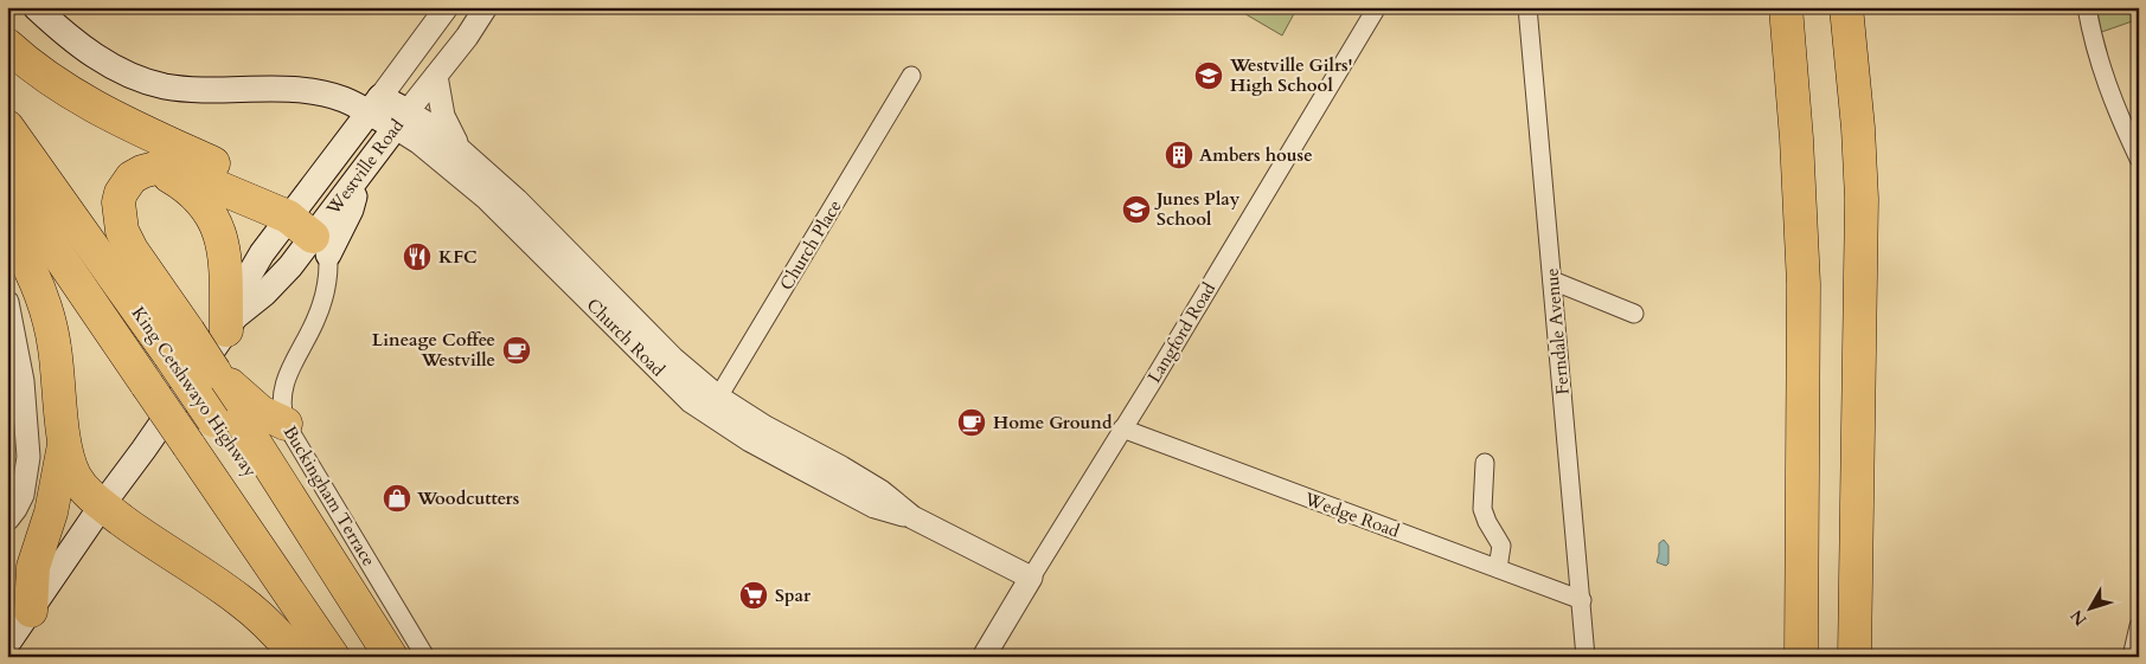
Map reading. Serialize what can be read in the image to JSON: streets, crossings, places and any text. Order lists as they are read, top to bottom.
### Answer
{
  "streets": {
    "highway": ["King Cetshwayo Highway"],
    "main road": ["Westville Road", "Church Road"],
    "street": [
      "Church Place",
      "Ferndale Avenue",
      "Langford Road",
      "Buckingham Terrace",
      "Wedge Road"
    ]
  },
  "crossings": [
    ["Westville Road", "Church Road"],
    ["Westville Road", "Buckingham Terrace"],
    ["Church Place", "Church Road"],
    ["Ferndale Avenue", "Wedge Road"],
    ["Langford Road", "Church Road"],
    ["Langford Road", "Wedge Road"]
  ],
  "places": {
    "school or university": ["Westville Gilrs' High School", "Junes Play School"],
    "building": ["Ambers house"],
    "restaurant": ["KFC"],
    "cafe": ["Lineage Coffee Westville", "Home Ground"],
    "shop": ["Woodcutters"],
    "supermarket": ["Spar"]
  },
  "north": "bottom left"
}
